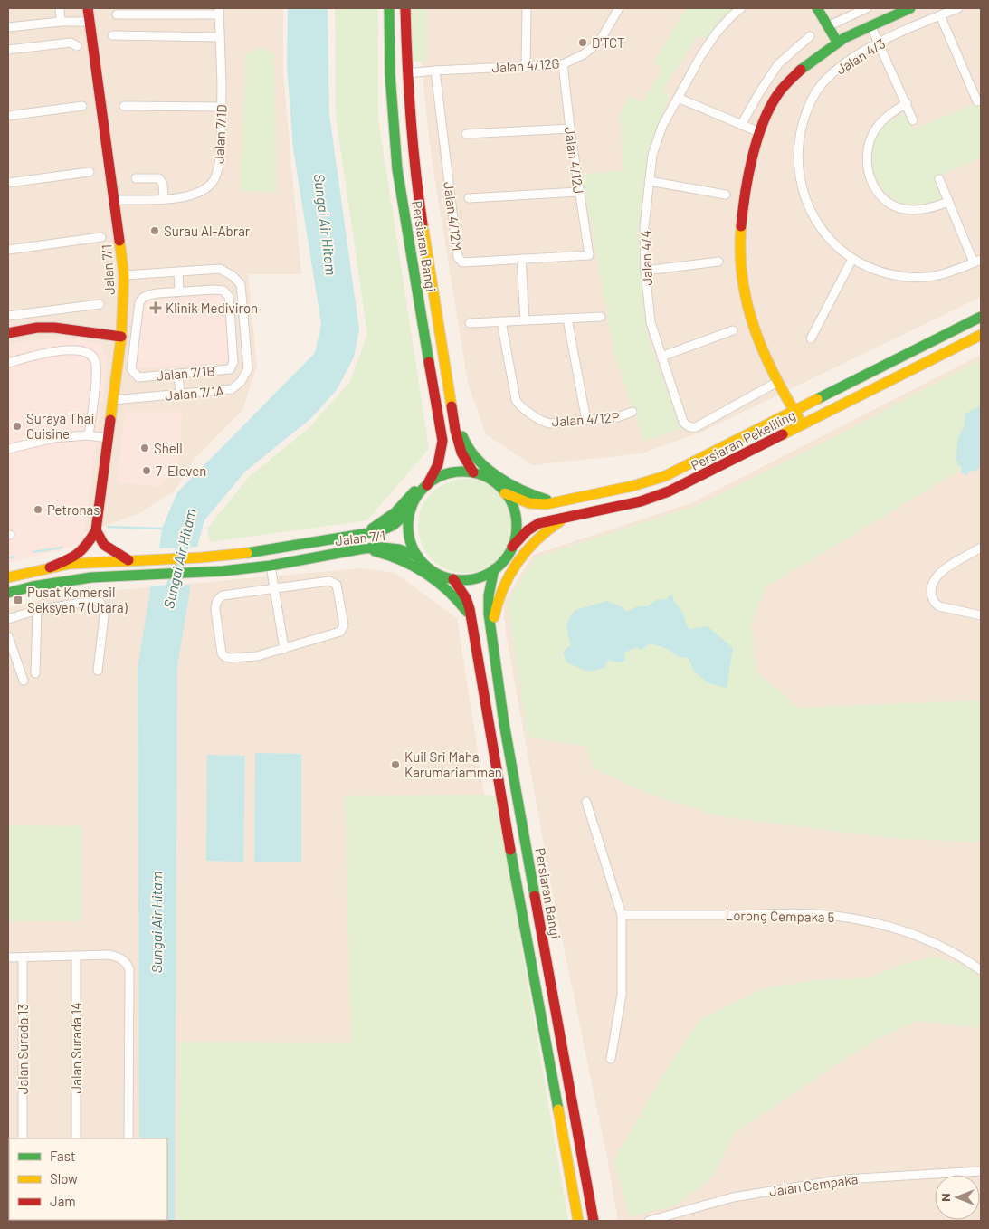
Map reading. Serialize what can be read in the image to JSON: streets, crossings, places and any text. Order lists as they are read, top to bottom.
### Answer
{
  "streets": {
    "main road": ["Persiaran Bangi", "Jalan 7/1", "Persiaran Pekeliling"],
    "street": [
      "Jalan 4/3",
      "Jalan 4/12G",
      "Jalan 7/1D",
      "Jalan 4/12J",
      "Jalan 4/12M",
      "Jalan 4/4",
      "Jalan 7/1B",
      "Jalan 7/1A",
      "Jalan 4/12P",
      "Lorong Cempaka 5",
      "Jalan Surada 14",
      "Jalan Surada 13",
      "Jalan Cempaka"
    ]
  },
  "crossings": [
    ["Jalan 4/12G", "Jalan 4/12J"],
    ["Jalan 4/12G", "Jalan 4/12M"],
    ["Jalan 4/12G", "Persiaran Bangi"],
    ["Jalan 7/1D", "Jalan 7/1"],
    ["Jalan 4/12J", "Jalan 4/12M"],
    ["Persiaran Bangi", "Jalan 7/1"],
    ["Persiaran Bangi", "Persiaran Pekeliling"],
    ["Jalan 7/1", "Jalan 7/1A"],
    ["Jalan 7/1", "Persiaran Pekeliling"]
  ],
  "water": ["Sungai Air Hitam"],
  "places": {
    "other": [
      "D'TCT",
      "Surau Al-Abrar",
      "Suraya Thai Cuisine",
      "Shell",
      "7-Eleven",
      "Petronas",
      "Kuil Sri Maha Karumariamman"
    ],
    "health": ["Klinik Mediviron"],
    "transit": ["Pusat Komersil Seksyen 7 (Utara)"]
  },
  "legend": ["Fast", "Slow", "Jam"],
  "north": "left"
}
